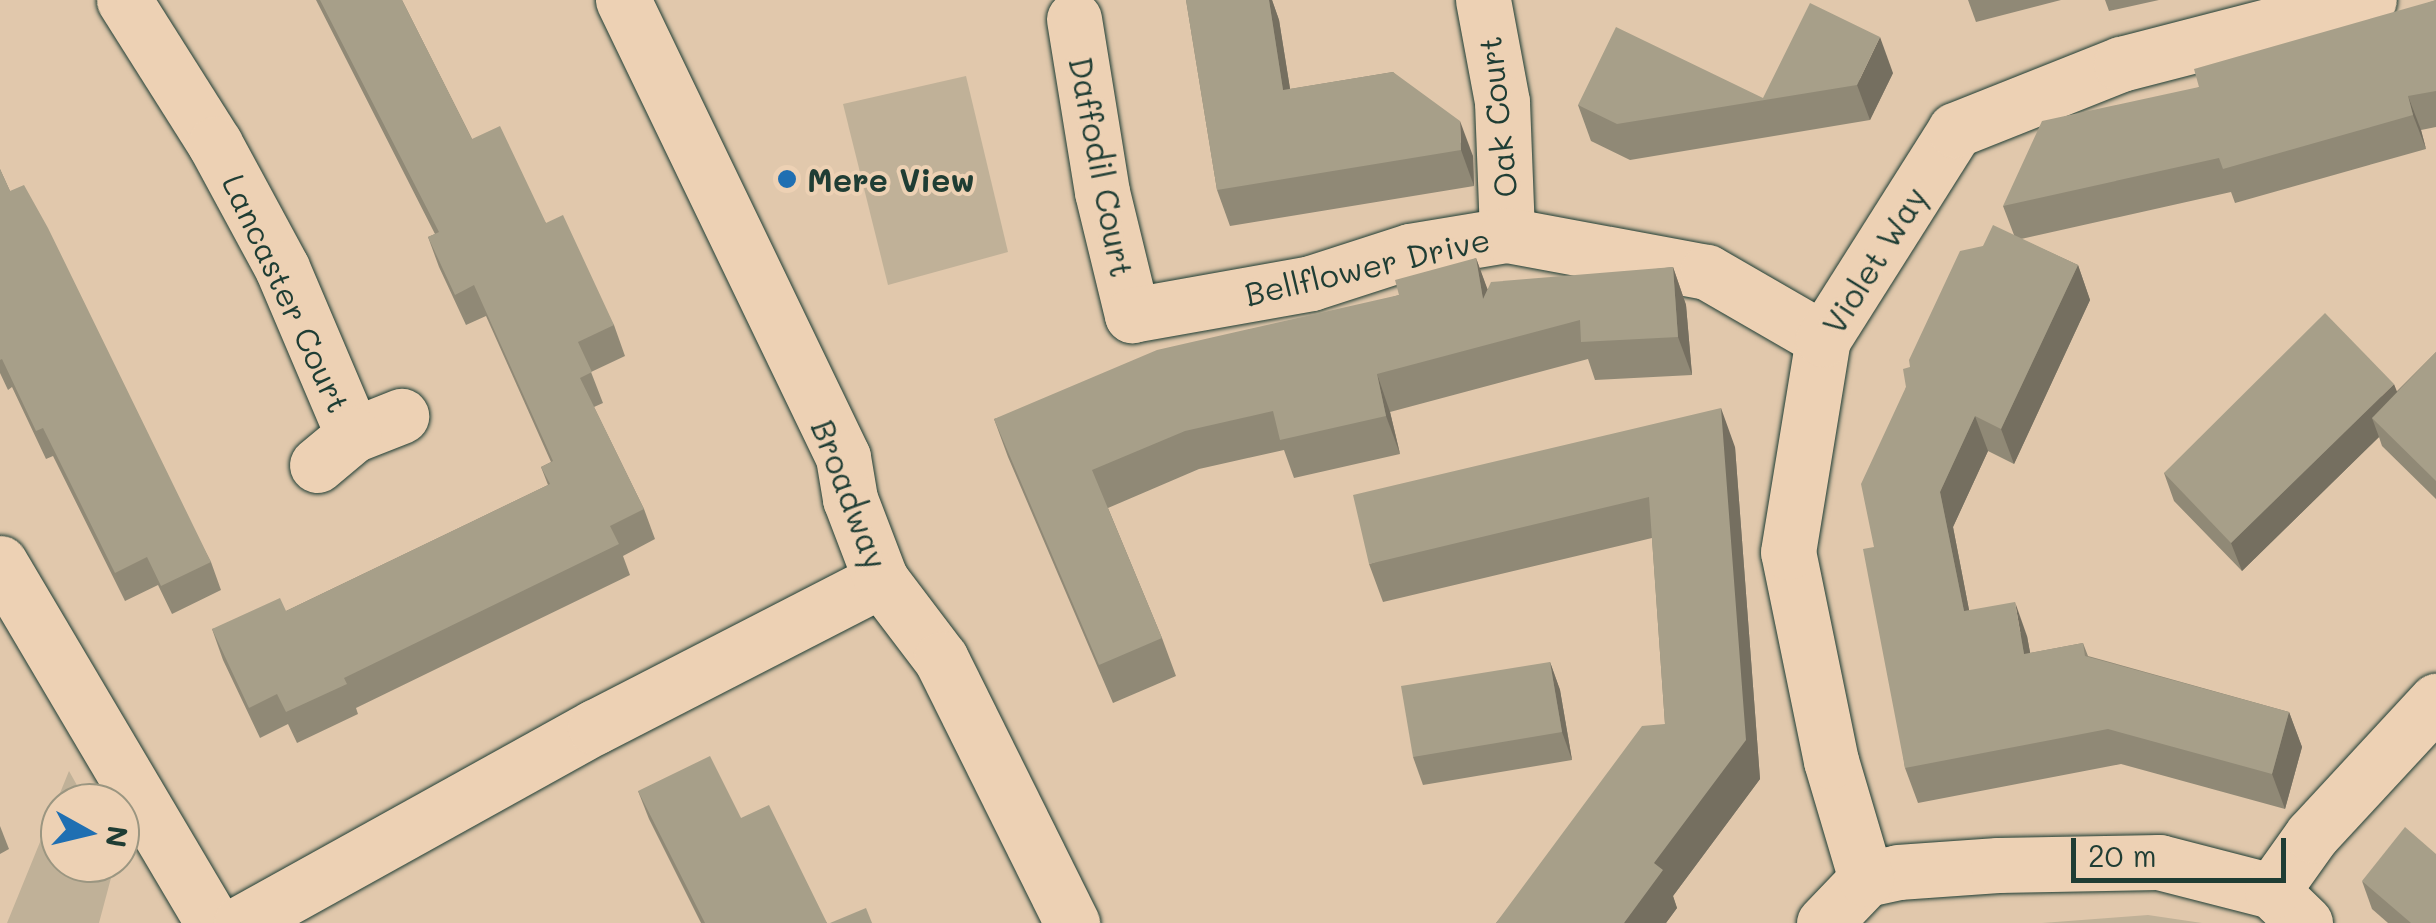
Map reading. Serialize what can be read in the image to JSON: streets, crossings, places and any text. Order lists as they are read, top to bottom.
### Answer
{
  "streets": {
    "street": [
      "Oak Court",
      "Daffodil Court",
      "Violet Way",
      "Bellflower Drive",
      "Lancaster Court",
      "Broadway"
    ]
  },
  "crossings": [
    ["Oak Court", "Bellflower Drive"],
    ["Daffodil Court", "Bellflower Drive"],
    ["Violet Way", "Bellflower Drive"]
  ],
  "places": ["Mere View"],
  "scale_bar": "20 m",
  "north": "right"
}
